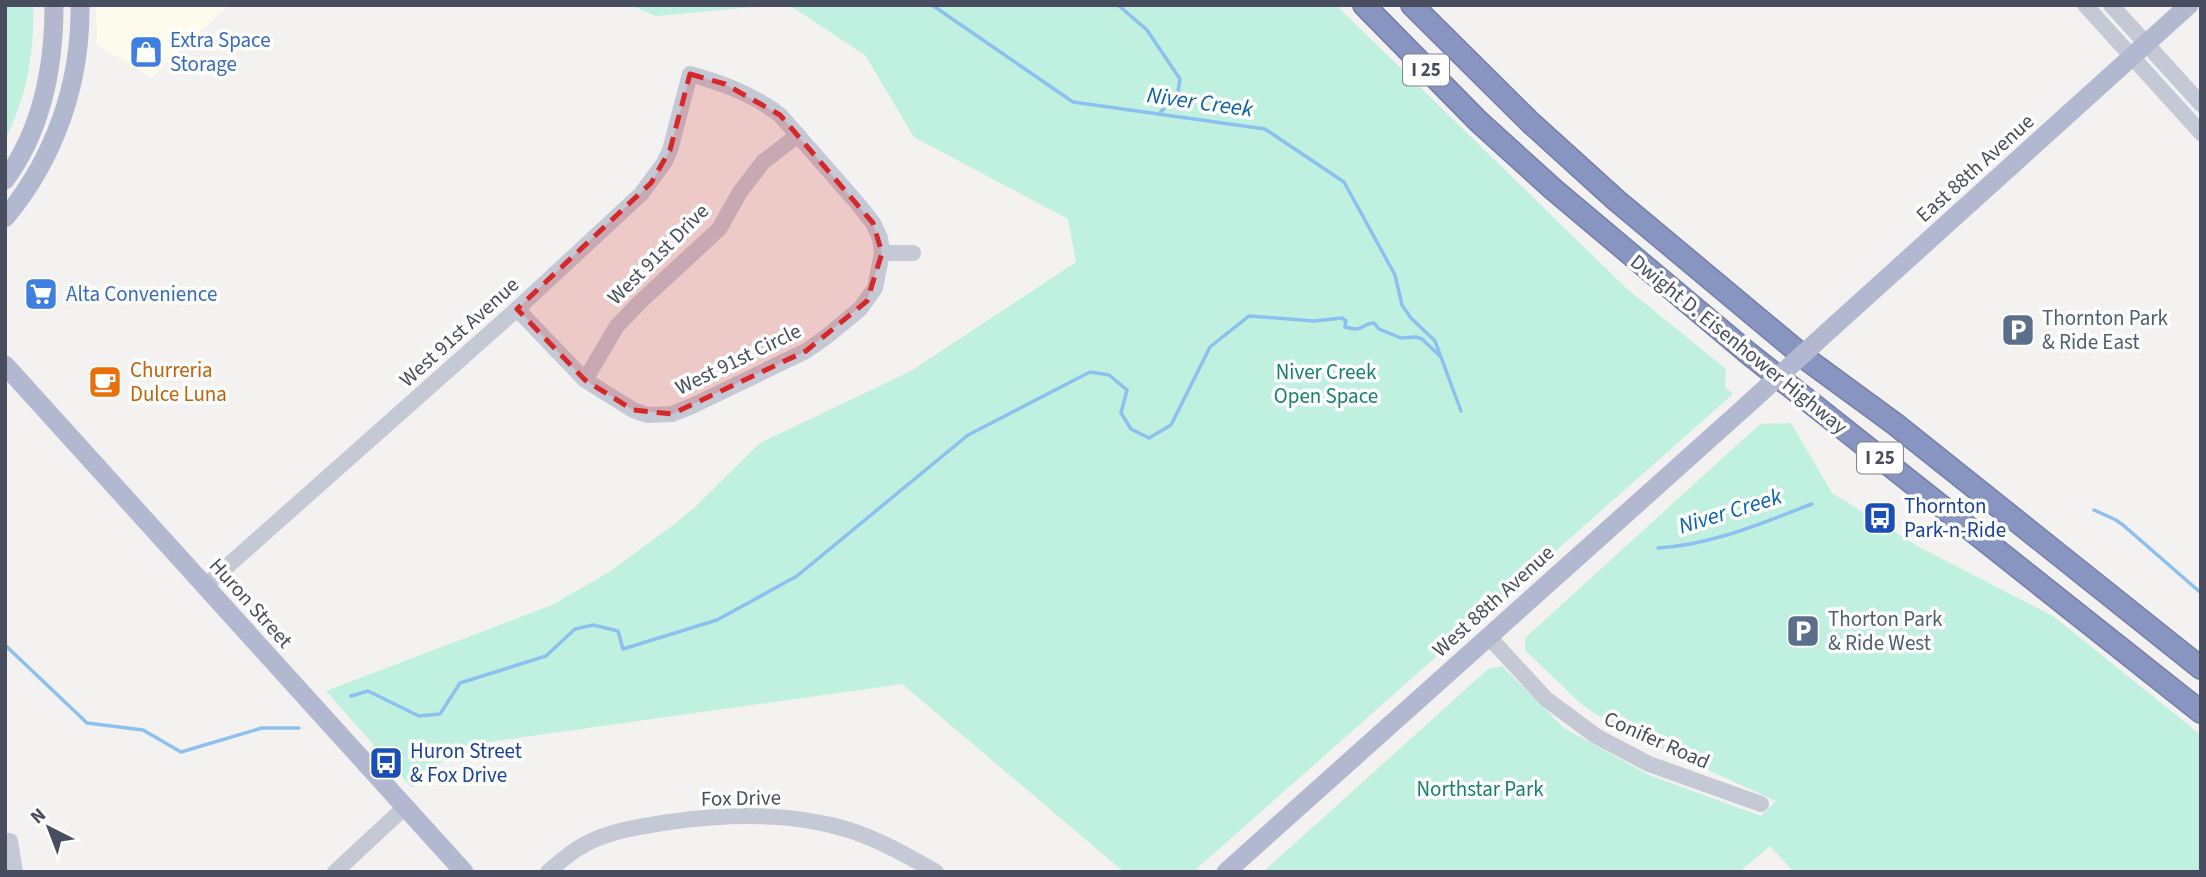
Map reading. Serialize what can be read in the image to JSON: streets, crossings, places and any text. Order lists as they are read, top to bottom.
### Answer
{
  "streets": {
    "highway": ["I 25", "Dwight D. Eisenhower Highway"],
    "main road": ["East 88th Avenue", "West 88th Avenue", "Huron Street"],
    "street": [
      "West 91st Drive",
      "West 91st Avenue",
      "West 91st Circle",
      "Conifer Road",
      "Fox Drive"
    ]
  },
  "crossings": [
    ["East 88th Avenue", "Dwight D. Eisenhower Highway"],
    ["East 88th Avenue", "West 88th Avenue"],
    ["West 91st Drive", "West 91st Avenue"],
    ["West 91st Drive", "West 91st Circle"],
    ["West 91st Avenue", "West 91st Circle"],
    ["West 91st Avenue", "Huron Street"],
    ["Dwight D. Eisenhower Highway", "West 88th Avenue"],
    ["West 88th Avenue", "Conifer Road"]
  ],
  "water": ["Niver Creek"],
  "parks": ["Niver Creek Open Space", "Northstar Park"],
  "places": {
    "shop": ["Extra Space Storage"],
    "supermarket": ["Alta Convenience"],
    "parking": ["Thornton Park & Ride East", "Thorton Park & Ride West"],
    "cafe": ["Churreria Dulce Luna"],
    "bus stop": ["Thornton Park-n-Ride", "Huron Street & Fox Drive"]
  },
  "north": "top left"
}
